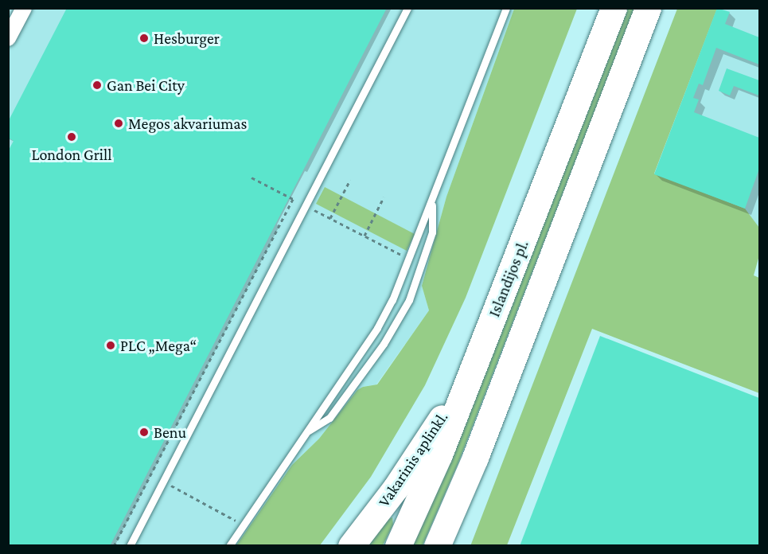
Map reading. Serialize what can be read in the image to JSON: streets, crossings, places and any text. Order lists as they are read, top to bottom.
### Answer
{
  "streets": {
    "highway": ["Islandijos pl.", "Vakarinis aplinkl."]
  },
  "crossings": [
    ["Islandijos pl.", "Vakarinis aplinkl."]
  ],
  "places": [
    "Hesburger",
    "Gan Bei City",
    "Megos akvariumas",
    "London Grill",
    "PLC „Mega“",
    "Benu"
  ]
}
